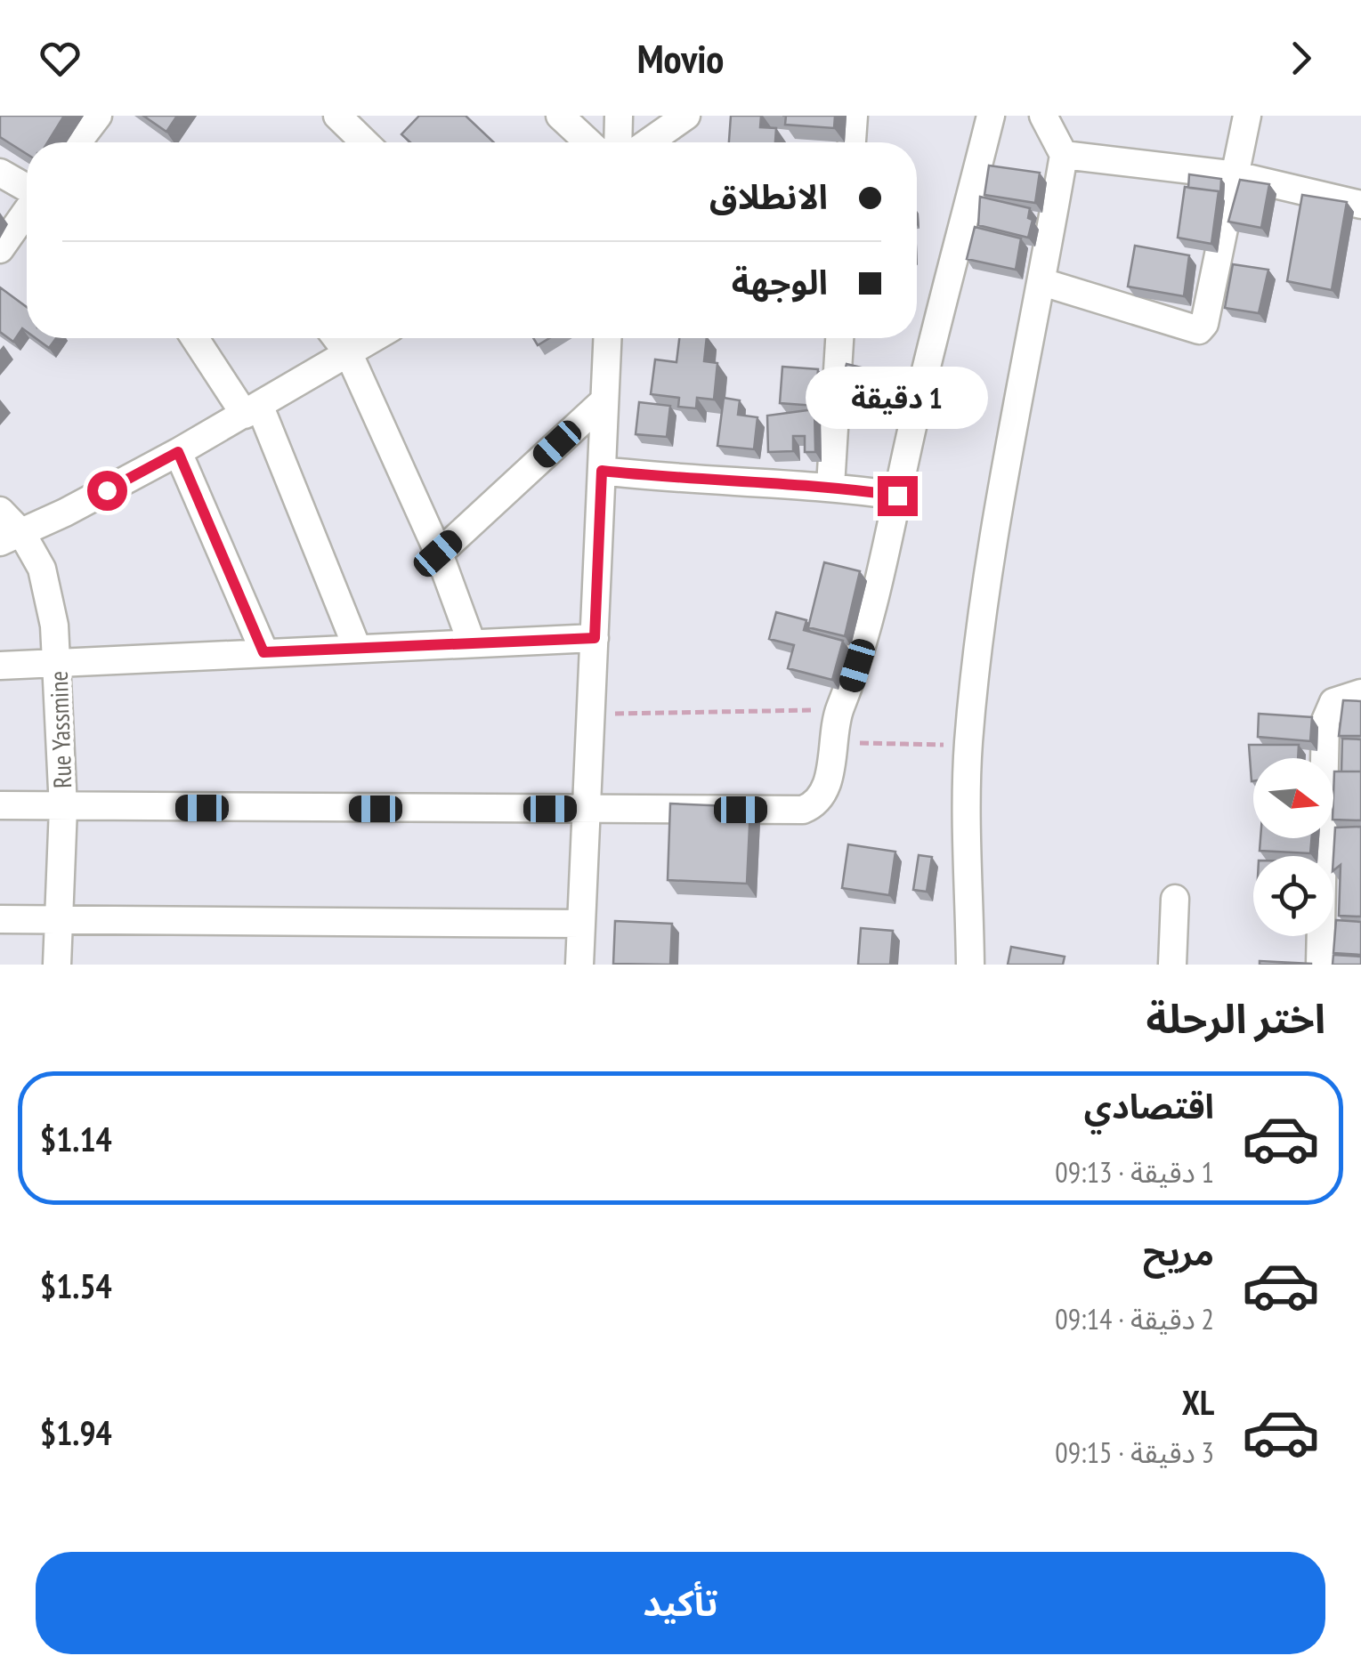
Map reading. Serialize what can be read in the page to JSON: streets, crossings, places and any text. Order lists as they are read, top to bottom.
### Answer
{
  "streets": {
    "street": ["Rue Yassmine"]
  },
  "north": "right",
  "page": {
    "header": "Movio",
    "banner": ["الانطلاق", "الوجهة"],
    "bubble": "1 دقيقة",
    "heading": "اختر الرحلة",
    "list": [
      {
        "name": "اقتصادي",
        "note": "1 دقيقة · 09:13",
        "value": "$1.14"
      },
      {
        "name": "مريح",
        "note": "2 دقيقة · 09:14",
        "value": "$1.54"
      },
      {
        "name": "XL",
        "note": "3 دقيقة · 09:15",
        "value": "$1.94"
      }
    ],
    "buttons": "تأكيد"
  }
}
